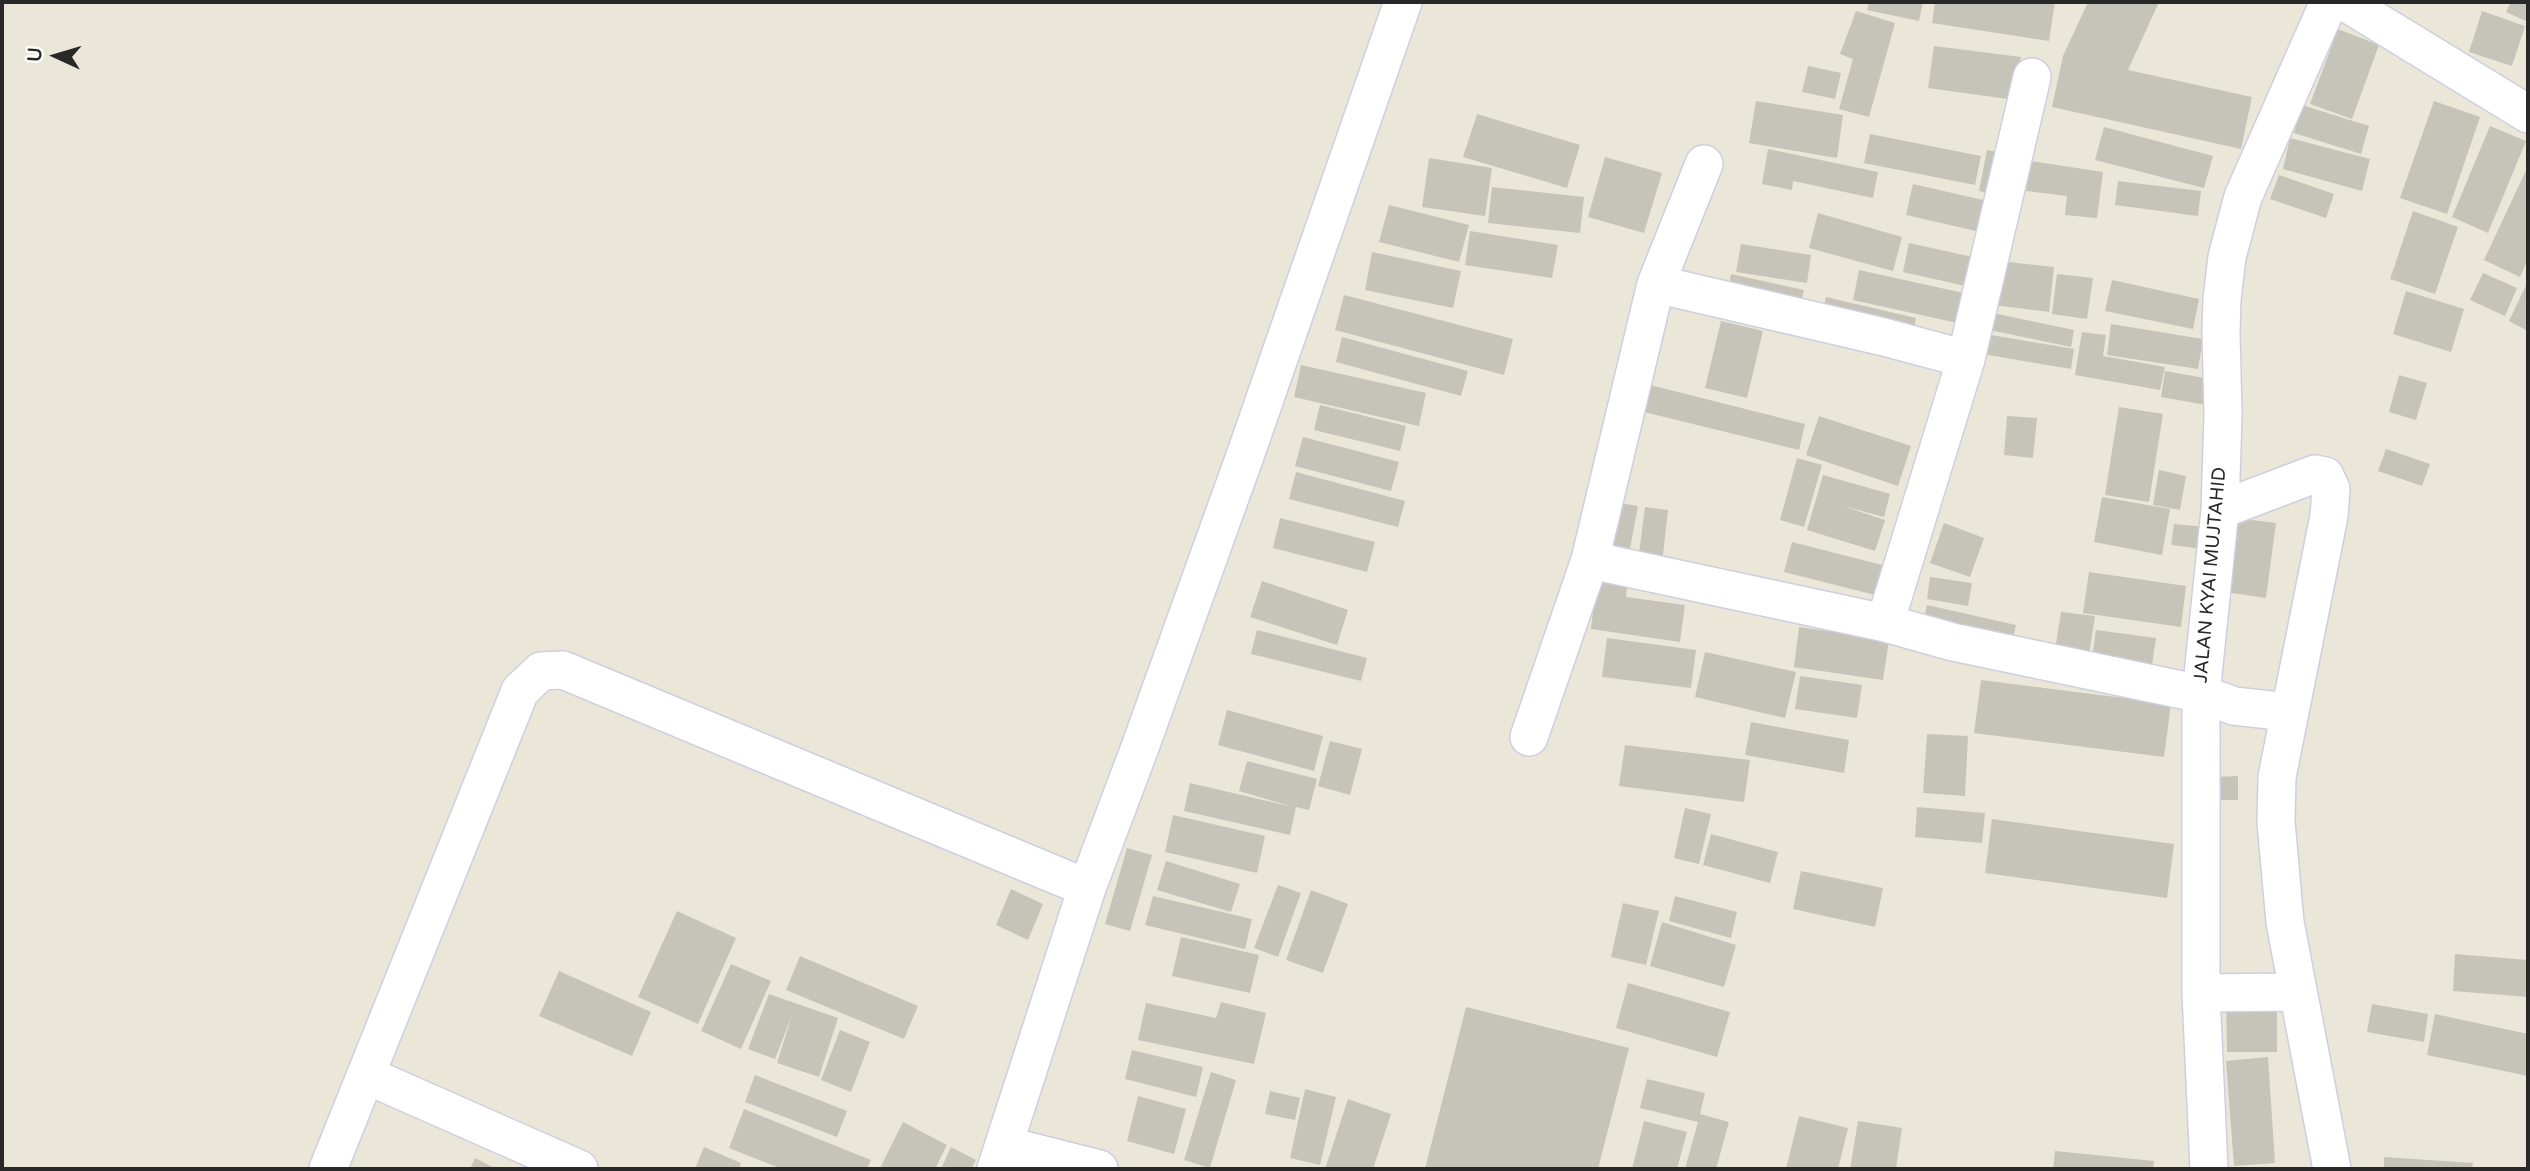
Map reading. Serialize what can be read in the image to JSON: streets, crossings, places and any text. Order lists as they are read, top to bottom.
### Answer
{
  "streets": {
    "street": ["JALAN KYAI MUJTAHID"]
  },
  "north": "left"
}
